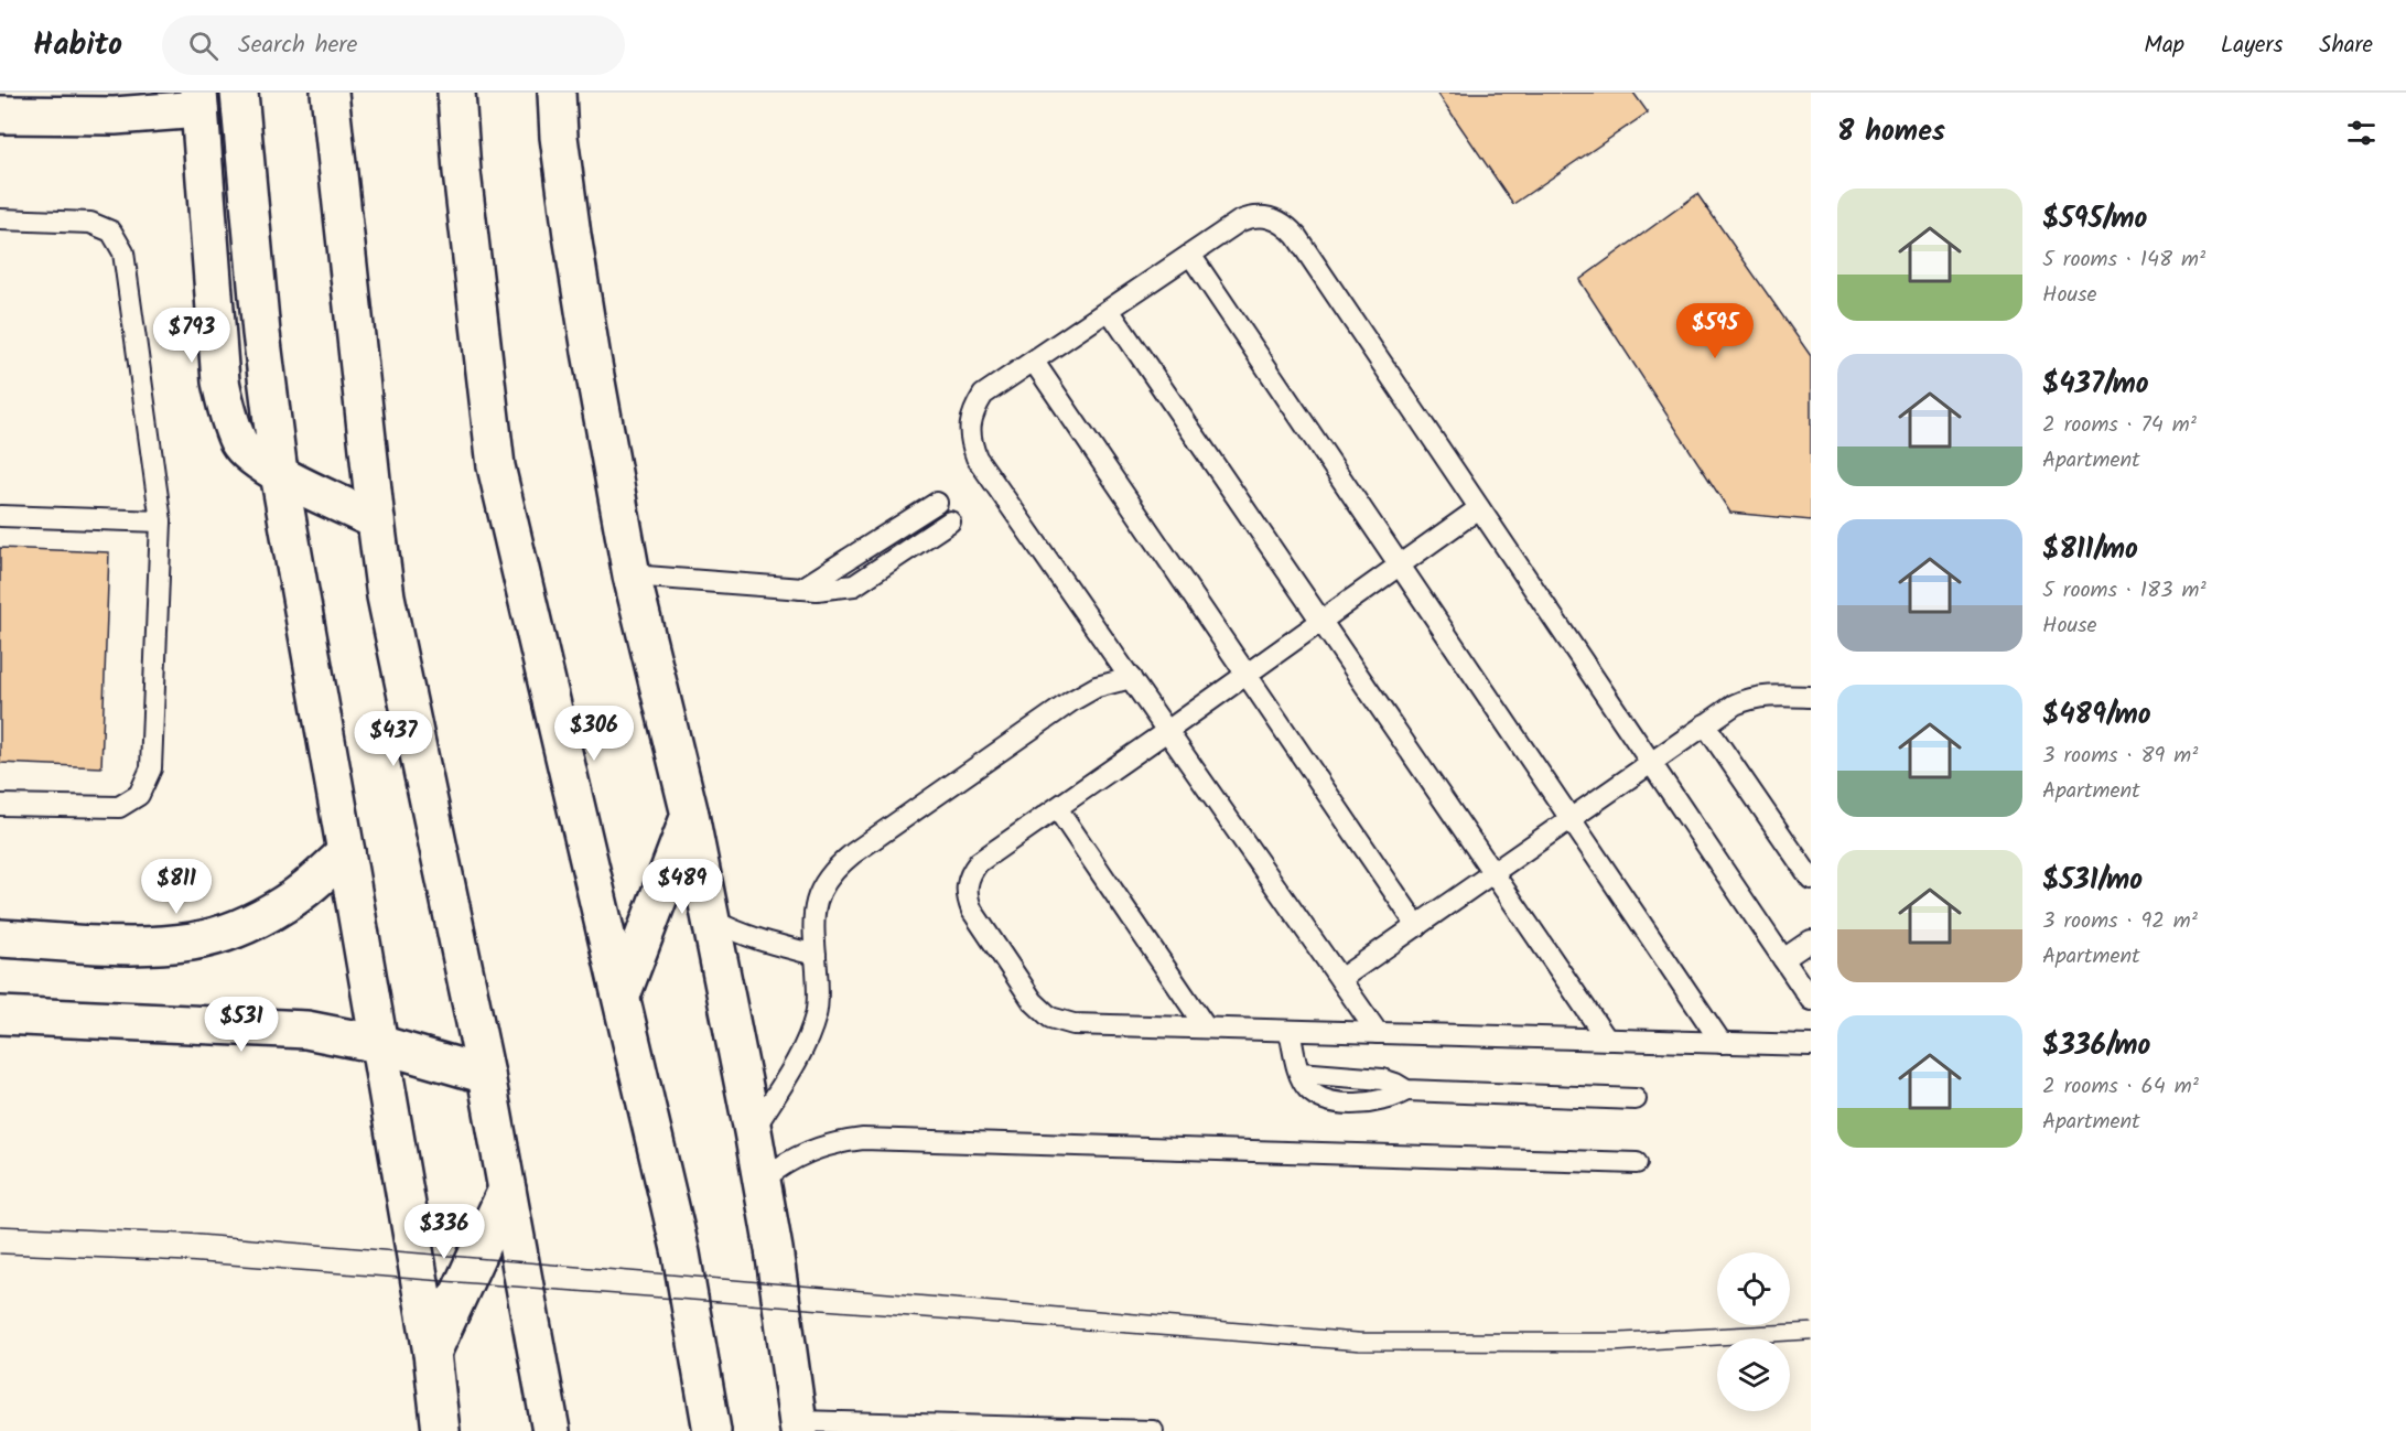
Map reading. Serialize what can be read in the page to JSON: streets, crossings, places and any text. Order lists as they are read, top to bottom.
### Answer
{
  "page": {
    "header": "Habito",
    "search": "Search here",
    "nav": ["Map", "Layers", "Share"],
    "heading": "8 homes",
    "list": [
      {
        "name": "$595/mo",
        "note": "5 rooms · 148 m² · House"
      },
      {
        "name": "$437/mo",
        "note": "2 rooms · 74 m² · Apartment"
      },
      {
        "name": "$811/mo",
        "note": "5 rooms · 183 m² · House"
      },
      {
        "name": "$489/mo",
        "note": "3 rooms · 89 m² · Apartment"
      },
      {
        "name": "$531/mo",
        "note": "3 rooms · 92 m² · Apartment"
      },
      {
        "name": "$336/mo",
        "note": "2 rooms · 64 m² · Apartment"
      }
    ],
    "price": [
      "$595",
      "$793",
      "$306",
      "$437",
      "$811",
      "$489",
      "$531",
      "$336"
    ]
  }
}
